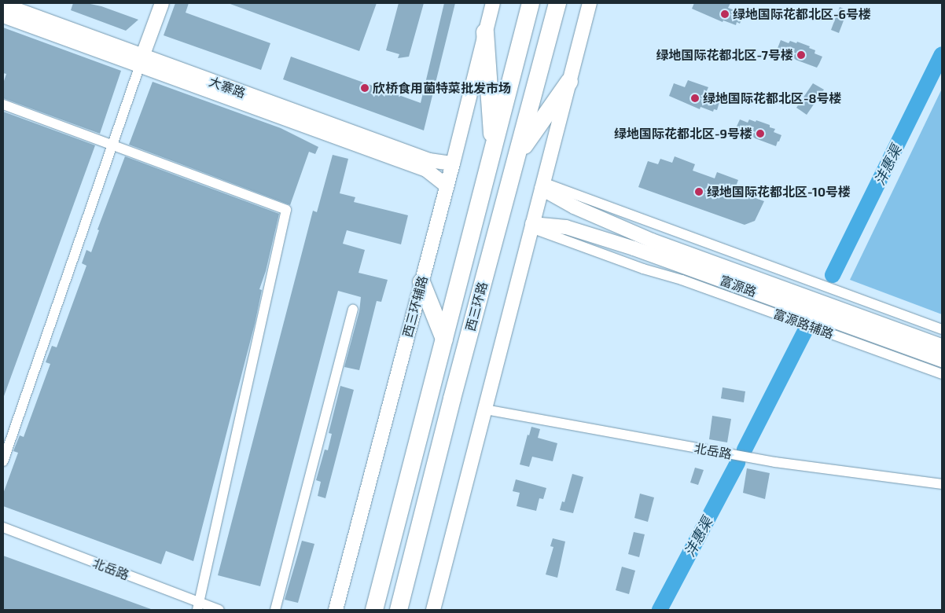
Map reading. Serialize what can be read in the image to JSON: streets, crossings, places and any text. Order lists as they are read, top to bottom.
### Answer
{
  "streets": {
    "highway": ["西三环路"],
    "main road": ["大寨路", "富源路", "西三环辅路"],
    "street": ["富源路辅路", "北岳路"]
  },
  "crossings": [
    ["大寨路", "西三环辅路"],
    ["富源路", "富源路辅路"]
  ],
  "water": ["沣惠渠"],
  "places": [
    "绿地国际花都北区-6号楼",
    "绿地国际花都北区-7号楼",
    "欣桥食用菌特菜批发市场",
    "绿地国际花都北区-8号楼",
    "绿地国际花都北区-9号楼",
    "绿地国际花都北区-10号楼"
  ]
}
